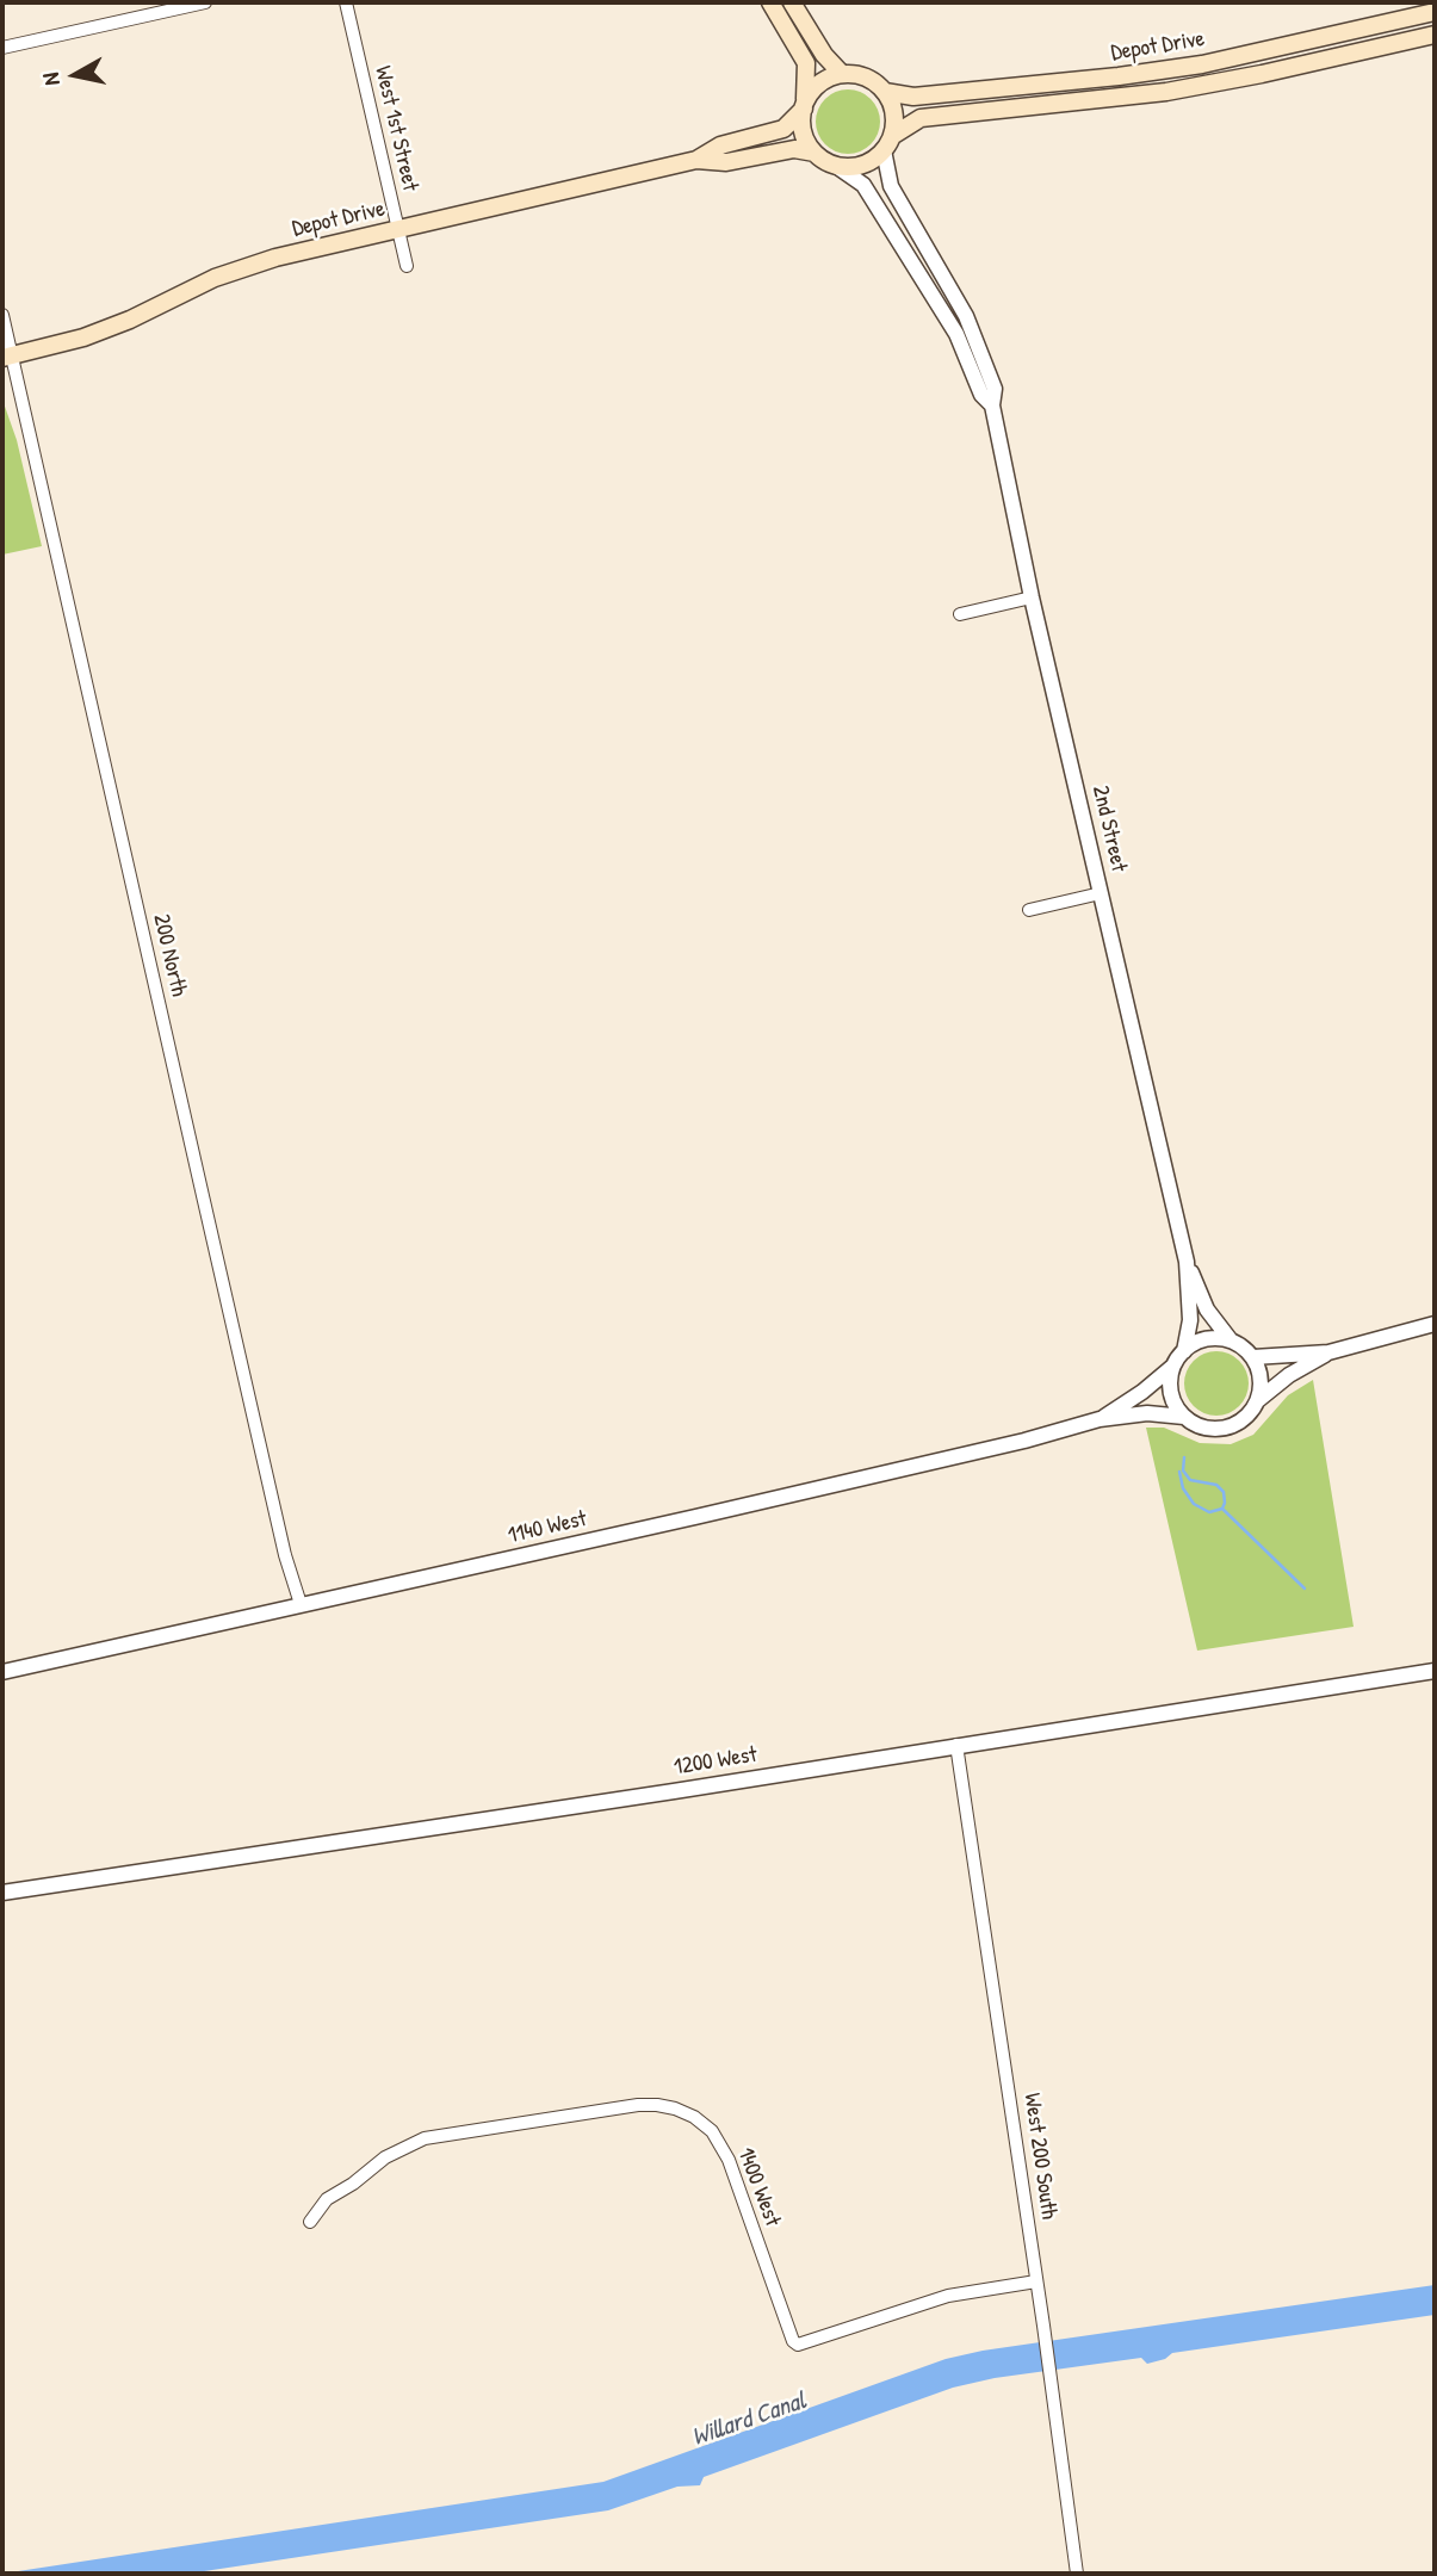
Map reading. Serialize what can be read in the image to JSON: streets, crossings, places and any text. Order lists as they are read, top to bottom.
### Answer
{
  "streets": {
    "main road": ["Depot Drive"],
    "street": [
      "West 1st Street",
      "2nd Street",
      "200 North",
      "1140 West",
      "1200 West",
      "West 200 South",
      "1400 West"
    ]
  },
  "crossings": [
    ["Depot Drive", "West 1st Street"],
    ["Depot Drive", "2nd Street"],
    ["Depot Drive", "200 North"],
    ["2nd Street", "1140 West"],
    ["200 North", "1140 West"],
    ["1200 West", "West 200 South"],
    ["West 200 South", "1400 West"]
  ],
  "water": ["Willard Canal"],
  "north": "left"
}
